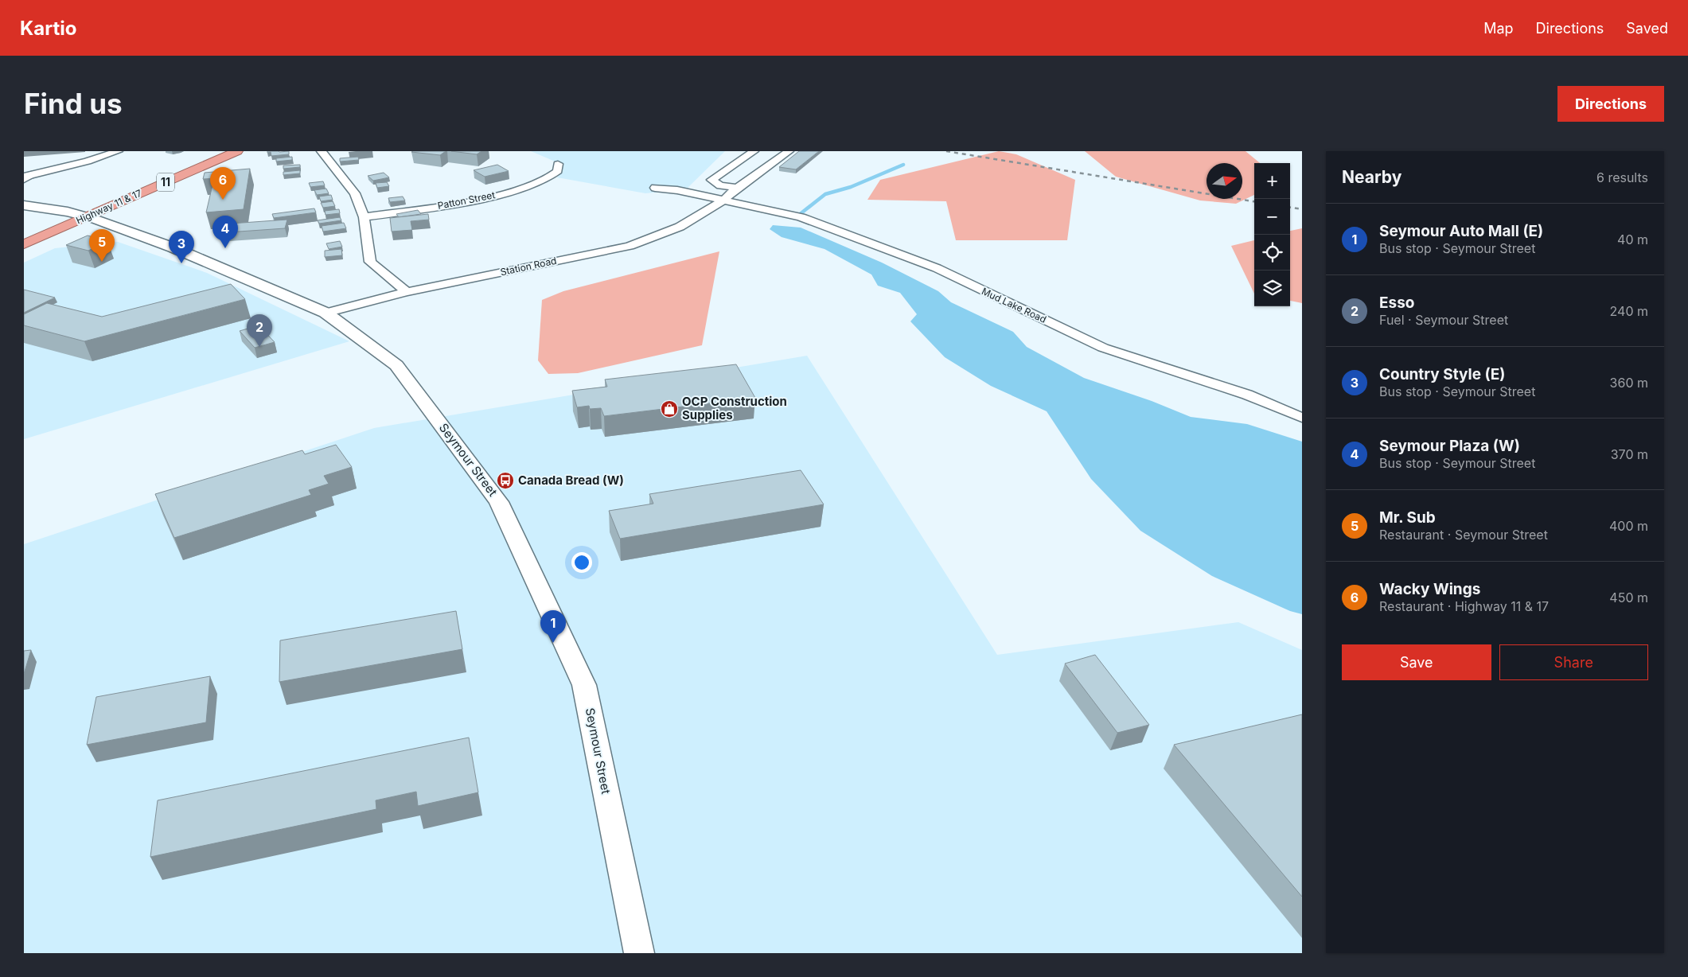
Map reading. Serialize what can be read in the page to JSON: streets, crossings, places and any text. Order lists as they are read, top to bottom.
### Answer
{
  "streets": {
    "highway": ["11", "Highway 11 & 17"],
    "street": [
      "Patton Street",
      "Station Road",
      "Mud Lake Road",
      "Seymour Street"
    ]
  },
  "crossings": [
    ["Highway 11 & 17", "Seymour Street"],
    ["Station Road", "Mud Lake Road"],
    ["Station Road", "Seymour Street"]
  ],
  "places": {
    "shop": ["OCP Construction Supplies"],
    "bus stop": ["Canada Bread (W)"]
  },
  "north": "right",
  "page": {
    "header": "Kartio",
    "nav": ["Map", "Directions", "Saved"],
    "buttons": [
      "Directions",
      ["Save", "Share"]
    ],
    "title": "Find us",
    "heading": ["Nearby", "6 results"],
    "map_buttons": ["+", "−"],
    "pins": [
      "6",
      "4",
      "5",
      "3",
      "2",
      "1"
    ],
    "list": [
      {
        "mark": "1",
        "name": "Seymour Auto Mall (E)",
        "note": "Bus stop · Seymour Street",
        "value": "40 m"
      },
      {
        "mark": "2",
        "name": "Esso",
        "note": "Fuel · Seymour Street",
        "value": "240 m"
      },
      {
        "mark": "3",
        "name": "Country Style (E)",
        "note": "Bus stop · Seymour Street",
        "value": "360 m"
      },
      {
        "mark": "4",
        "name": "Seymour Plaza (W)",
        "note": "Bus stop · Seymour Street",
        "value": "370 m"
      },
      {
        "mark": "5",
        "name": "Mr. Sub",
        "note": "Restaurant · Seymour Street",
        "value": "400 m"
      },
      {
        "mark": "6",
        "name": "Wacky Wings",
        "note": "Restaurant · Highway 11 & 17",
        "value": "450 m"
      }
    ]
  }
}
